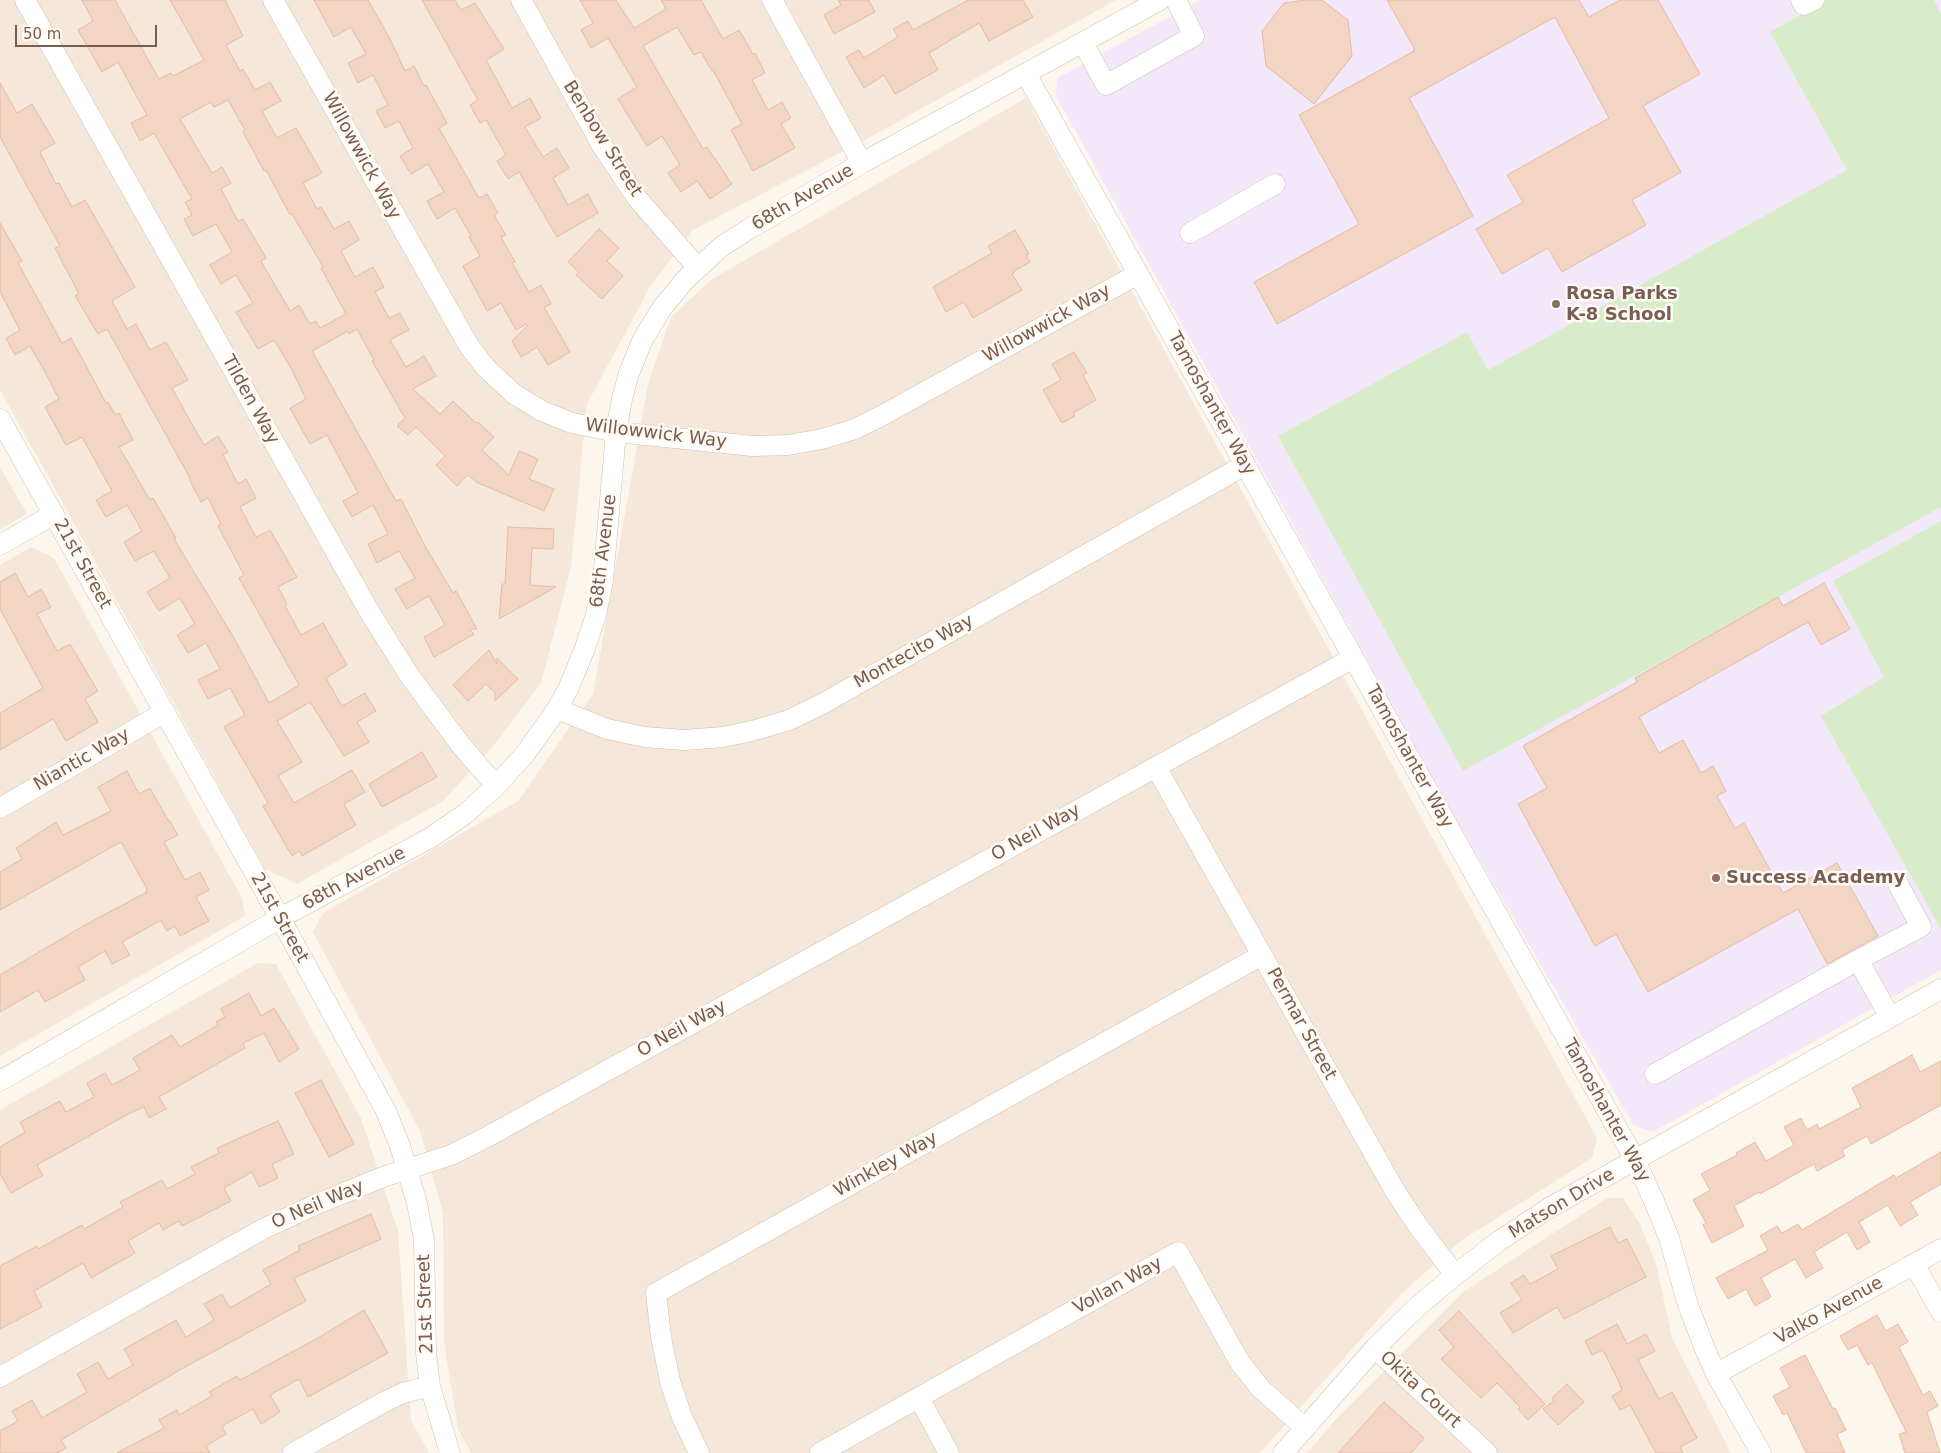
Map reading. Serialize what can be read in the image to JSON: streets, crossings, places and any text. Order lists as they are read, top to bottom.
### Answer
{
  "streets": {
    "street": [
      "Benbow Street",
      "Willowwick Way",
      "68th Avenue",
      "Tilden Way",
      "Tamoshanter Way",
      "21st Street",
      "Montecito Way",
      "Niantic Way",
      "O Neil Way",
      "Permar Street",
      "Winkley Way",
      "Matson Drive",
      "Vollan Way",
      "Valko Avenue",
      "Okita Court"
    ]
  },
  "crossings": [
    ["Benbow Street", "68th Avenue"],
    ["Willowwick Way", "68th Avenue"],
    ["Willowwick Way", "Tamoshanter Way"],
    ["68th Avenue", "Tilden Way"],
    ["68th Avenue", "Tamoshanter Way"],
    ["68th Avenue", "21st Street"],
    ["68th Avenue", "Montecito Way"],
    ["Tamoshanter Way", "Montecito Way"],
    ["Tamoshanter Way", "O Neil Way"],
    ["Tamoshanter Way", "Matson Drive"],
    ["Tamoshanter Way", "Valko Avenue"],
    ["21st Street", "Niantic Way"],
    ["21st Street", "O Neil Way"],
    ["O Neil Way", "Permar Street"],
    ["Permar Street", "Winkley Way"],
    ["Permar Street", "Matson Drive"],
    ["Matson Drive", "Vollan Way"],
    ["Matson Drive", "Okita Court"]
  ],
  "places": ["Rosa Parks K-8 School", "Success Academy"],
  "scale_bar": "50 m"
}
